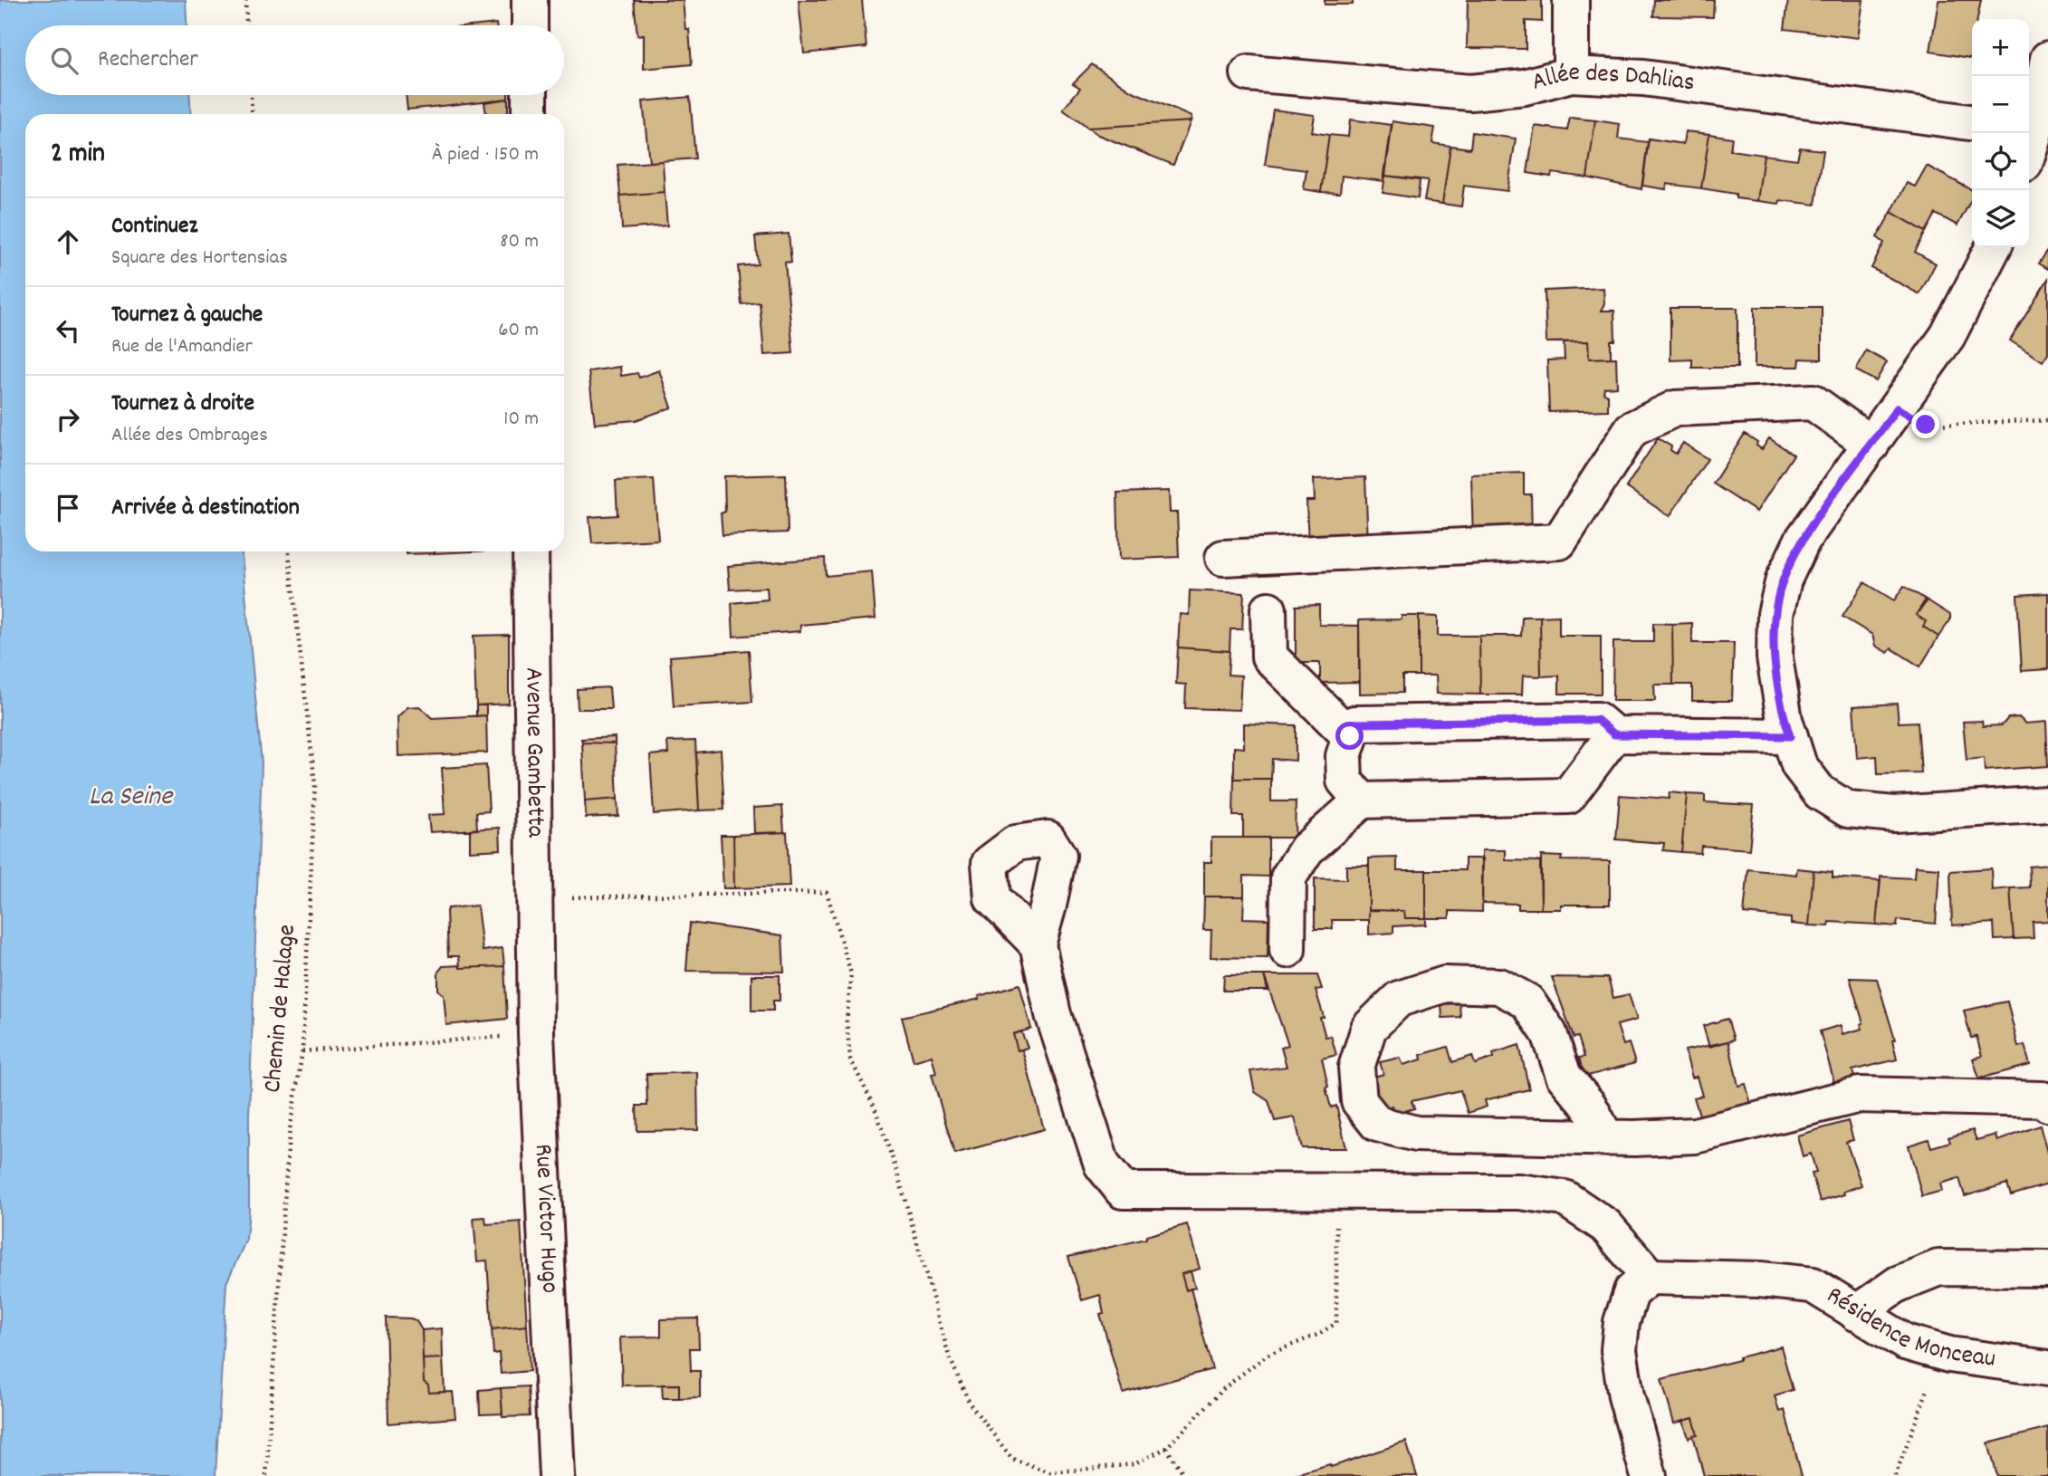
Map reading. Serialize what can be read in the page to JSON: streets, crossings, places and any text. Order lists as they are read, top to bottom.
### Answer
{
  "streets": {
    "street": [
      "Allée des Dahlias",
      "Avenue Gambetta",
      "Rue Victor Hugo",
      "Résidence Monceau"
    ],
    "path": ["Chemin de Halage"]
  },
  "crossings": [
    ["Avenue Gambetta", "Rue Victor Hugo"]
  ],
  "water": ["La Seine"],
  "page": {
    "map_buttons": ["+", "−"],
    "search": "Rechercher",
    "heading": ["2 min", "À pied · 150 m"],
    "list": [
      ["Continuez", "Square des Hortensias", "80 m"],
      ["Tournez à gauche", "Rue de l'Amandier", "60 m"],
      ["Tournez à droite", "Allée des Ombrages", "10 m"],
      "Arrivée à destination"
    ]
  }
}
